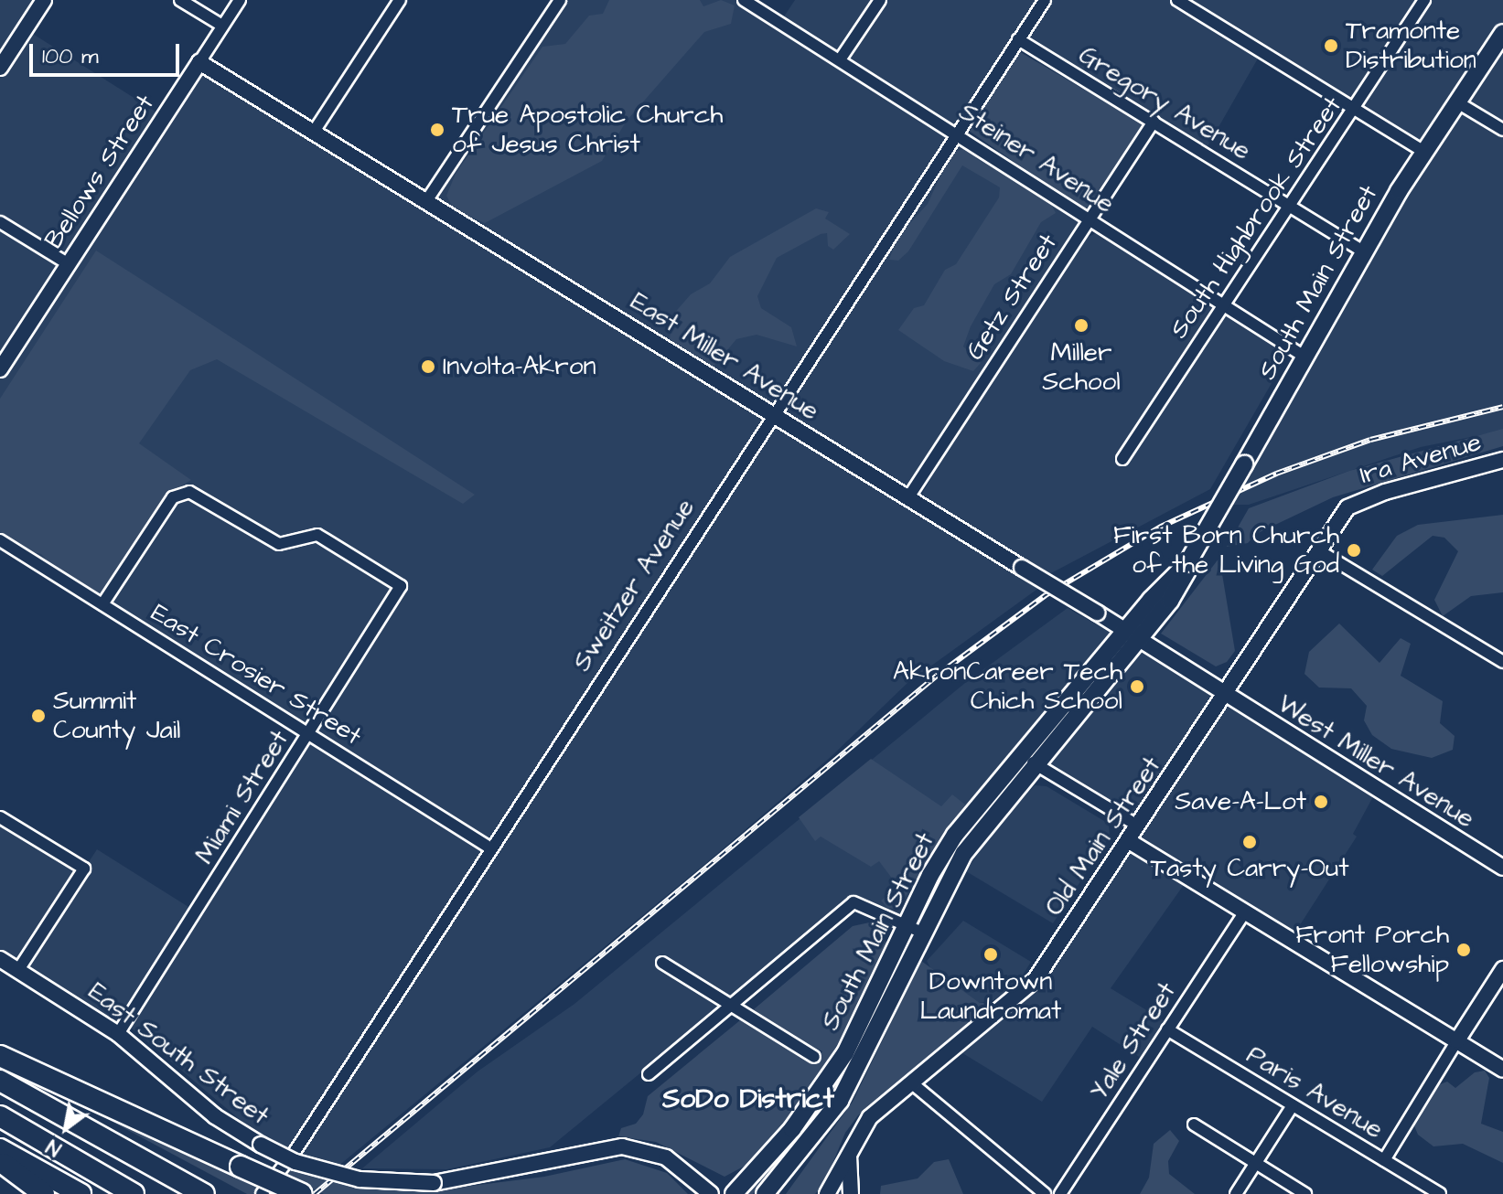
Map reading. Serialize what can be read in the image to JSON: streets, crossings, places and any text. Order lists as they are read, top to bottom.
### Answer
{
  "streets": {
    "main road": [
      "Bellows Street",
      "South Main Street",
      "East Miller Avenue",
      "Ira Avenue",
      "West Miller Avenue",
      "Old Main Street",
      "East South Street"
    ],
    "street": [
      "Gregory Avenue",
      "Steiner Avenue",
      "South Highbrook Street",
      "Getz Street",
      "Sweitzer Avenue",
      "East Crosier Street",
      "Miami Street",
      "Yale Street",
      "Paris Avenue"
    ]
  },
  "crossings": [
    ["Gregory Avenue", "South Highbrook Street"],
    ["Gregory Avenue", "South Main Street"],
    ["Gregory Avenue", "Getz Street"],
    ["Gregory Avenue", "Sweitzer Avenue"],
    ["Steiner Avenue", "South Highbrook Street"],
    ["Steiner Avenue", "South Main Street"],
    ["Steiner Avenue", "Getz Street"],
    ["Steiner Avenue", "Sweitzer Avenue"],
    ["Bellows Street", "East Miller Avenue"],
    ["South Main Street", "East Miller Avenue"],
    ["Getz Street", "East Miller Avenue"],
    ["East Miller Avenue", "Sweitzer Avenue"],
    ["East Miller Avenue", "West Miller Avenue"],
    ["East Miller Avenue", "Old Main Street"],
    ["Ira Avenue", "Old Main Street"],
    ["Sweitzer Avenue", "East Crosier Street"],
    ["East Crosier Street", "Miami Street"],
    ["West Miller Avenue", "Old Main Street"],
    ["Miami Street", "East South Street"],
    ["Yale Street", "Paris Avenue"]
  ],
  "districts": ["SoDo District"],
  "places": [
    "Tramonte Distribution",
    "True Apostolic Church of Jesus Christ",
    "Miller School",
    "Involta-Akron",
    "First Born Church of the Living God",
    "AkronCareer Tech Chich School",
    "Summit County Jail",
    "Save-A-Lot",
    "Tasty Carry-Out",
    "Front Porch Fellowship",
    "Downtown Laundromat"
  ],
  "scale_bar": "100 m",
  "north": "bottom left"
}
